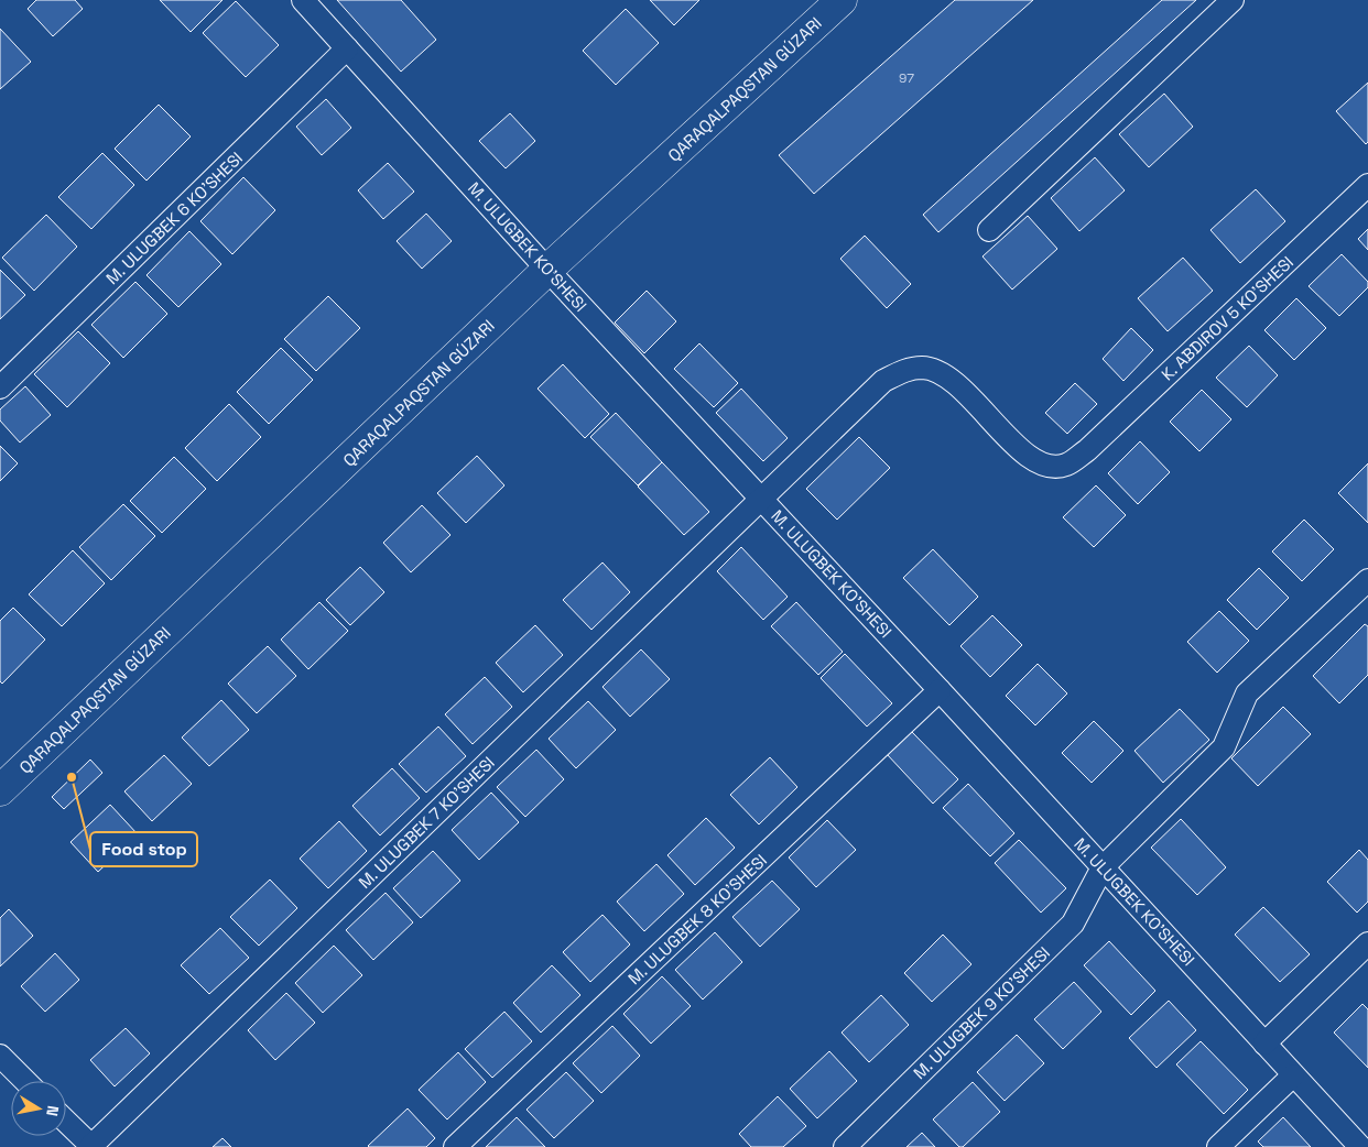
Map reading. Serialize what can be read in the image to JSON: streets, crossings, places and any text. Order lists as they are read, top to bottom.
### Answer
{
  "streets": {
    "street": [
      "M. ULUGBEK 6 KO'SHESI",
      "M. ULUGBEK KO'SHESI",
      "K. ABDIROV 5 KO'SHESI",
      "M. ULUGBEK 7 KO'SHESI",
      "M. ULUGBEK 8 KO'SHESI",
      "M. ULUGBEK 9 KO'SHESI"
    ]
  },
  "crossings": [
    ["M. ULUGBEK 6 KO'SHESI", "M. ULUGBEK KO'SHESI"],
    ["M. ULUGBEK KO'SHESI", "K. ABDIROV 5 KO'SHESI"],
    ["M. ULUGBEK KO'SHESI", "M. ULUGBEK 7 KO'SHESI"],
    ["M. ULUGBEK KO'SHESI", "M. ULUGBEK 8 KO'SHESI"],
    ["M. ULUGBEK KO'SHESI", "M. ULUGBEK 9 KO'SHESI"],
    ["K. ABDIROV 5 KO'SHESI", "M. ULUGBEK 7 KO'SHESI"]
  ],
  "places": ["Food stop"],
  "house_numbers": ["97"],
  "north": "right"
}
